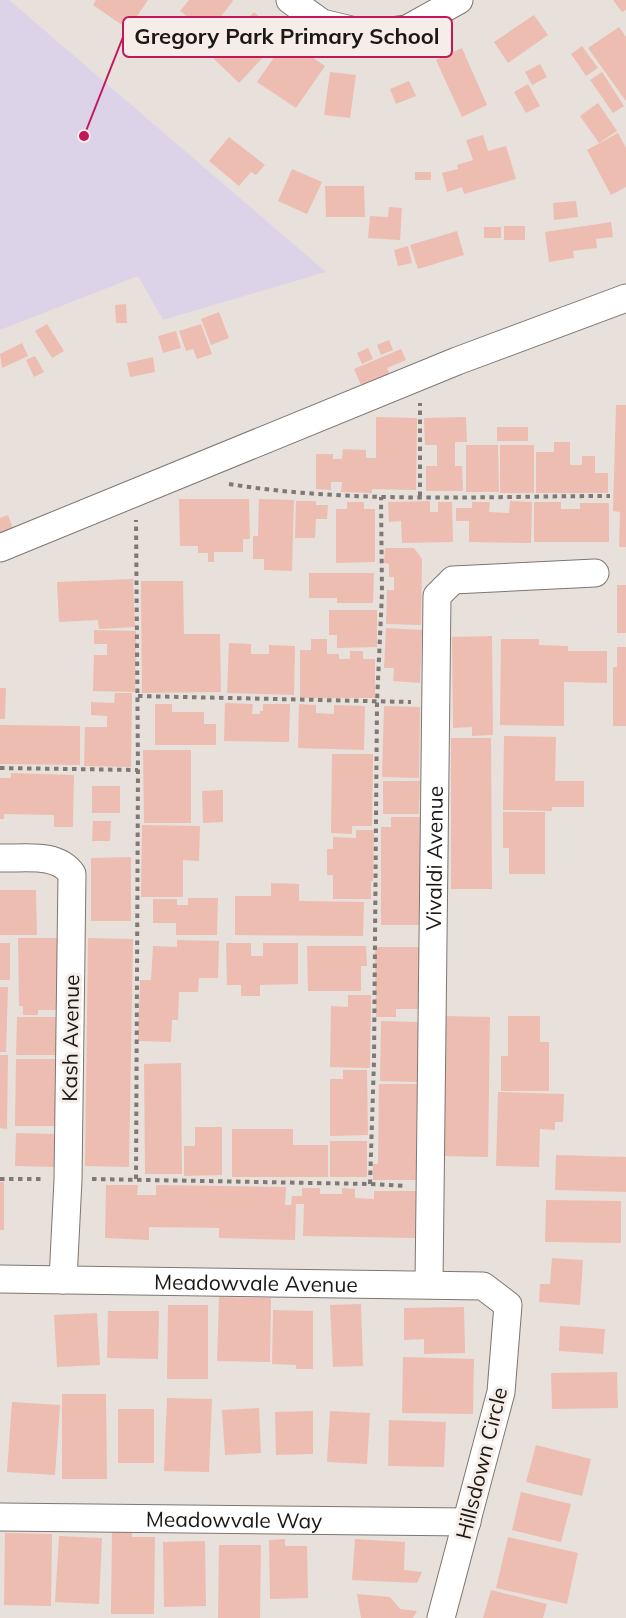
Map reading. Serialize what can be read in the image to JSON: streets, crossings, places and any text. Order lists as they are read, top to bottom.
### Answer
{
  "streets": {
    "street": [
      "Vivaldi Avenue",
      "Kash Avenue",
      "Meadowvale Avenue",
      "Hillsdown Circle",
      "Meadowvale Way"
    ]
  },
  "crossings": [
    ["Vivaldi Avenue", "Meadowvale Avenue"],
    ["Kash Avenue", "Meadowvale Avenue"],
    ["Meadowvale Avenue", "Hillsdown Circle"],
    ["Hillsdown Circle", "Meadowvale Way"]
  ],
  "places": ["Gregory Park Primary School"]
}
